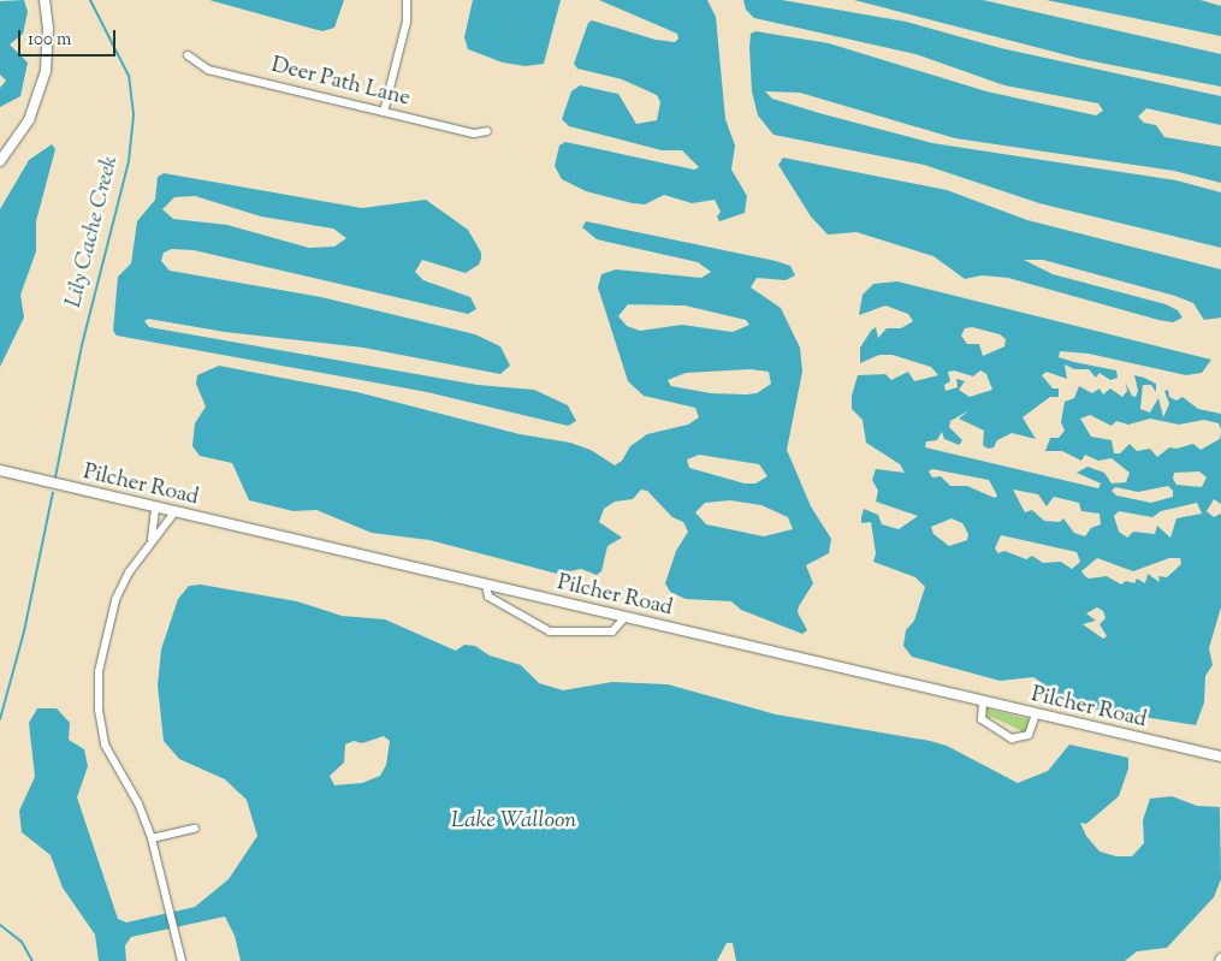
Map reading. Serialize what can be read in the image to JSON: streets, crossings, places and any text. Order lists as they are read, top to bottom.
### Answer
{
  "streets": {
    "street": ["Deer Path Lane", "Pilcher Road"]
  },
  "water": ["Lily Cache Creek", "Lake Walloon"],
  "scale_bar": "100 m"
}
